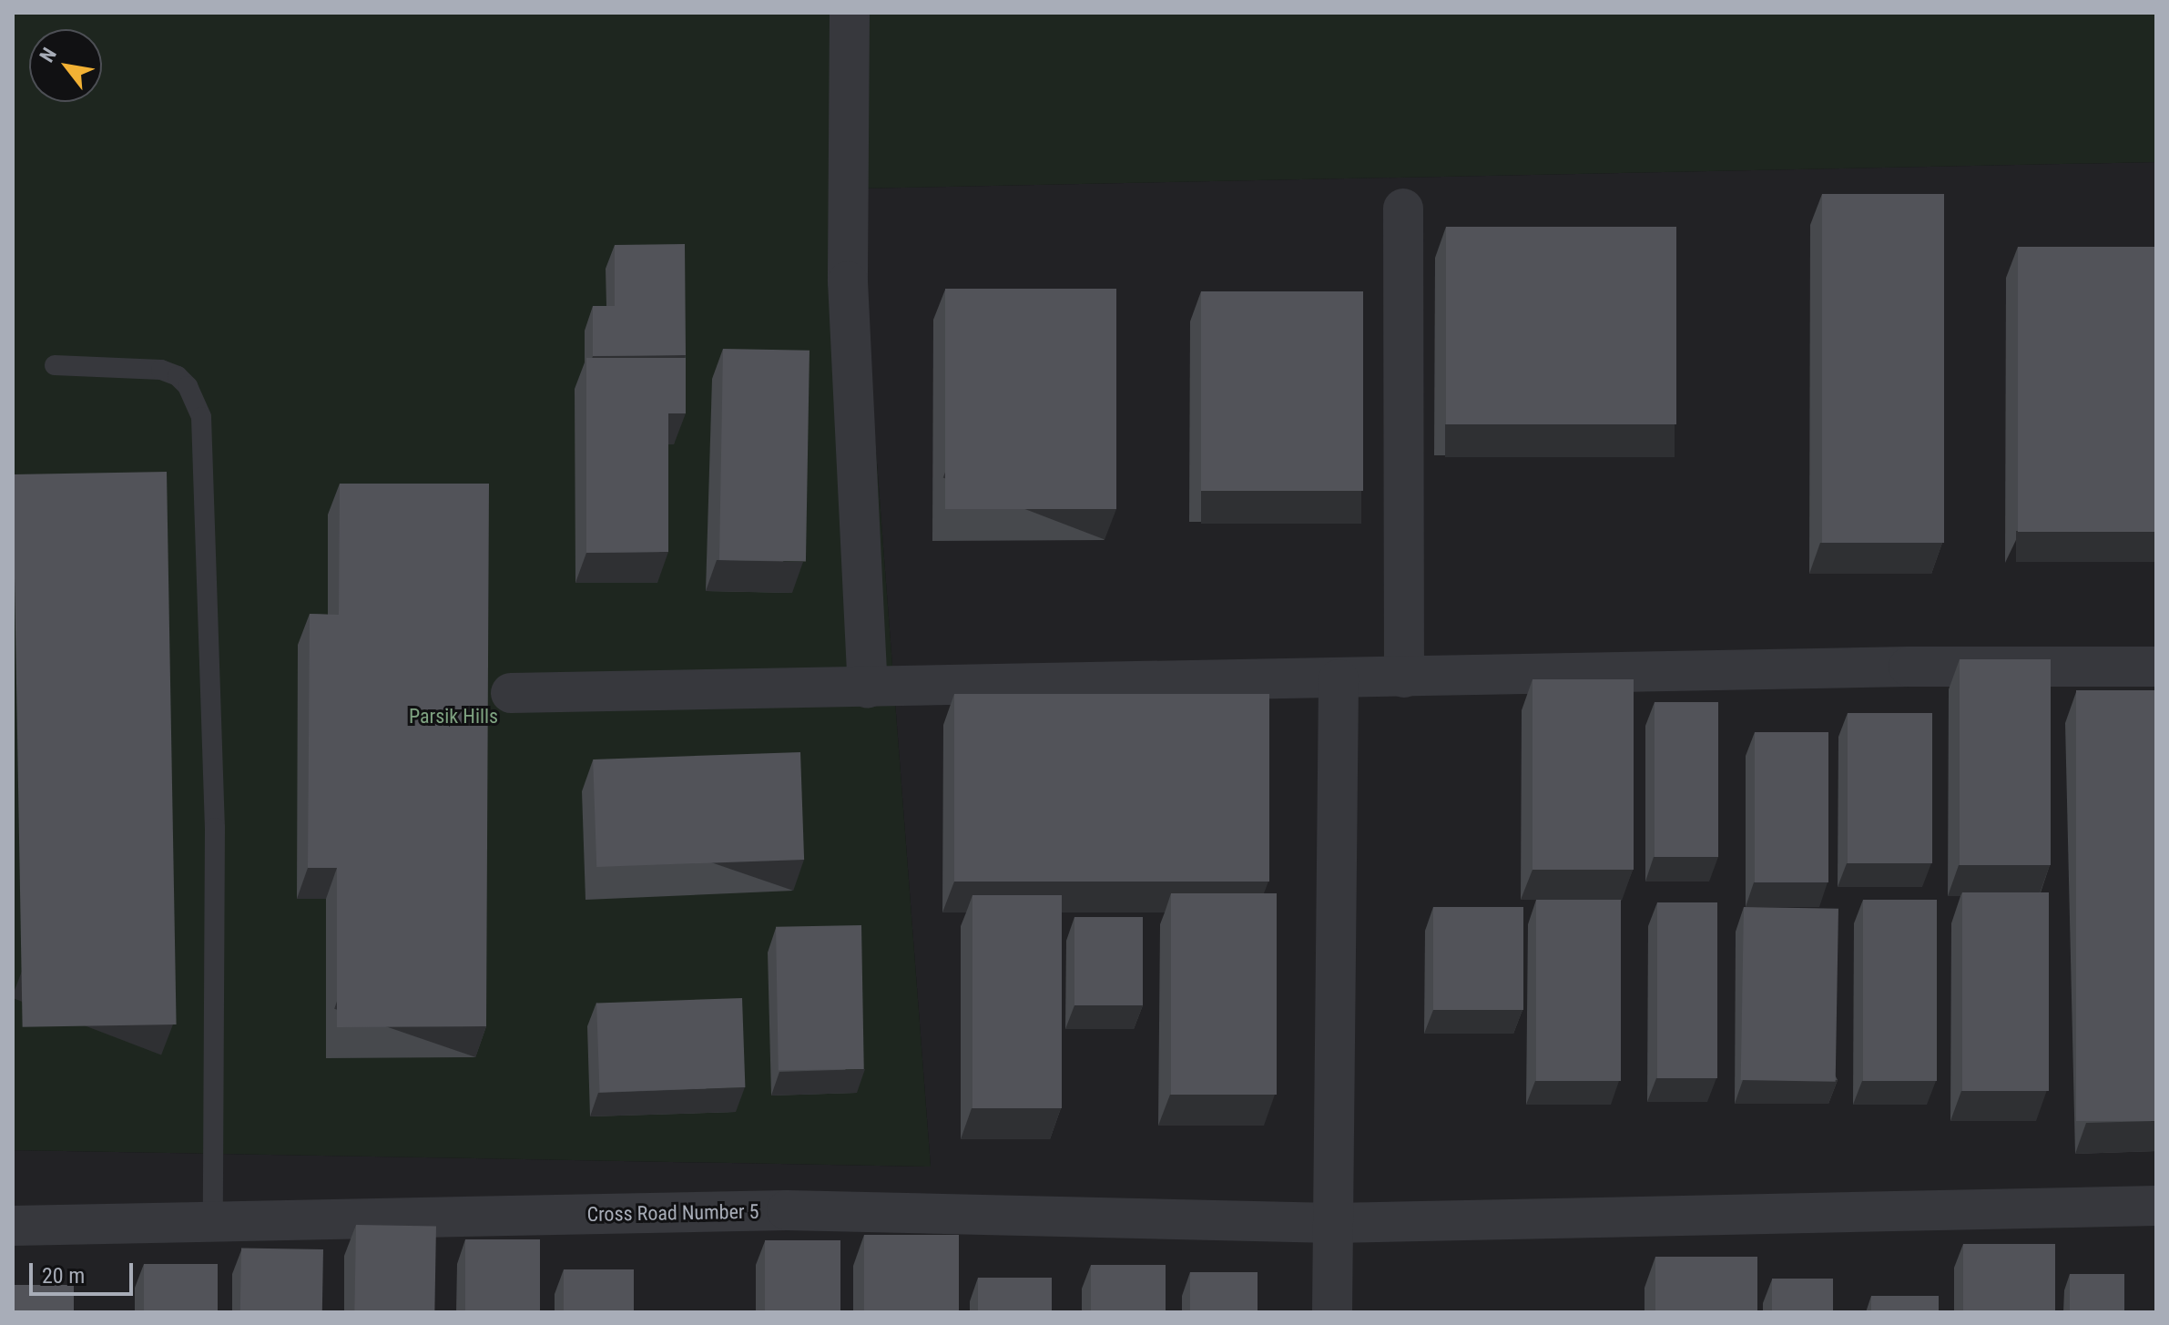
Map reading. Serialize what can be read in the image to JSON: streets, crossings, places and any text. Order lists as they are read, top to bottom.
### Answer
{
  "streets": {
    "street": ["Cross Road Number 5"]
  },
  "parks": ["Parsik Hills"],
  "scale_bar": "20 m",
  "north": "top left"
}
